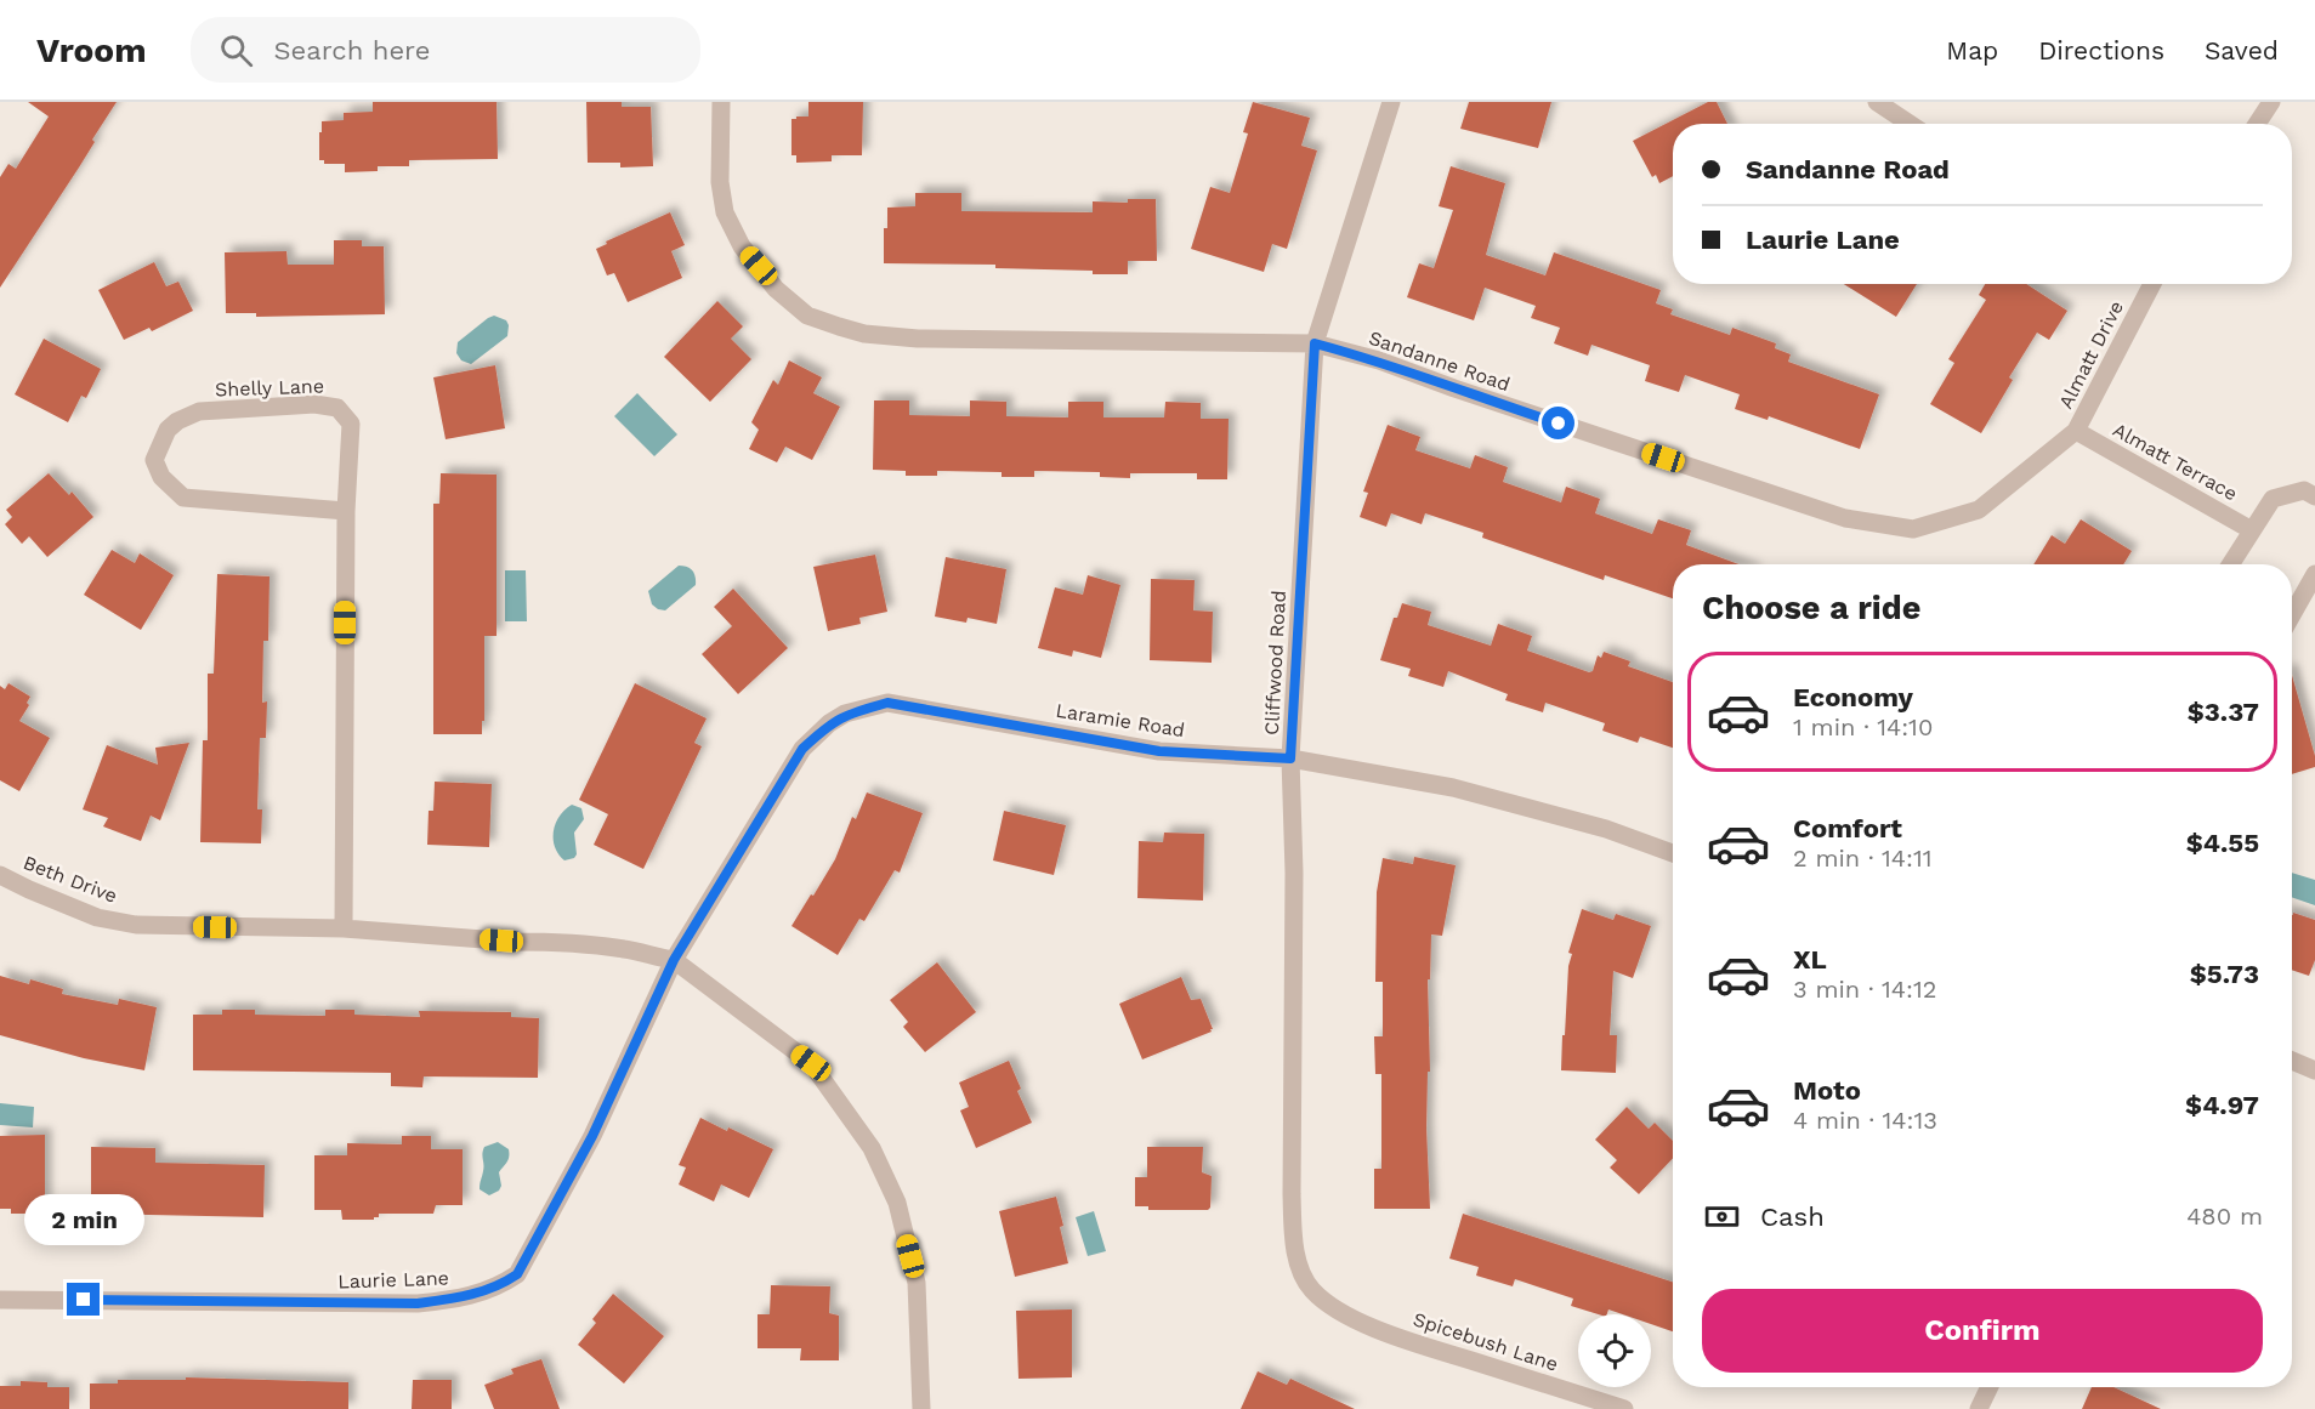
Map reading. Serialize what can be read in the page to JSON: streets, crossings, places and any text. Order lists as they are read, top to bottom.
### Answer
{
  "streets": {
    "street": [
      "Almatt Drive",
      "Sandanne Road",
      "Shelly Lane",
      "Almatt Terrace",
      "Cliffwood Road",
      "Laramie Road",
      "Beth Drive",
      "Laurie Lane",
      "Spicebush Lane"
    ]
  },
  "crossings": [
    ["Almatt Drive", "Sandanne Road"],
    ["Almatt Drive", "Almatt Terrace"],
    ["Sandanne Road", "Cliffwood Road"],
    ["Shelly Lane", "Beth Drive"],
    ["Cliffwood Road", "Laramie Road"],
    ["Cliffwood Road", "Spicebush Lane"],
    ["Laramie Road", "Beth Drive"],
    ["Laramie Road", "Laurie Lane"],
    ["Beth Drive", "Laurie Lane"]
  ],
  "page": {
    "header": "Vroom",
    "search": "Search here",
    "nav": ["Map", "Directions", "Saved"],
    "banner": ["Sandanne Road", "Laurie Lane"],
    "heading": "Choose a ride",
    "list": [
      {
        "name": "Economy",
        "note": "1 min · 14:10",
        "value": "$3.37"
      },
      {
        "name": "Comfort",
        "note": "2 min · 14:11",
        "value": "$4.55"
      },
      {
        "name": "XL",
        "note": "3 min · 14:12",
        "value": "$5.73"
      },
      {
        "name": "Moto",
        "note": "4 min · 14:13",
        "value": "$4.97"
      }
    ],
    "pay": ["Cash", "480 m"],
    "bubble": "2 min",
    "buttons": "Confirm"
  }
}
